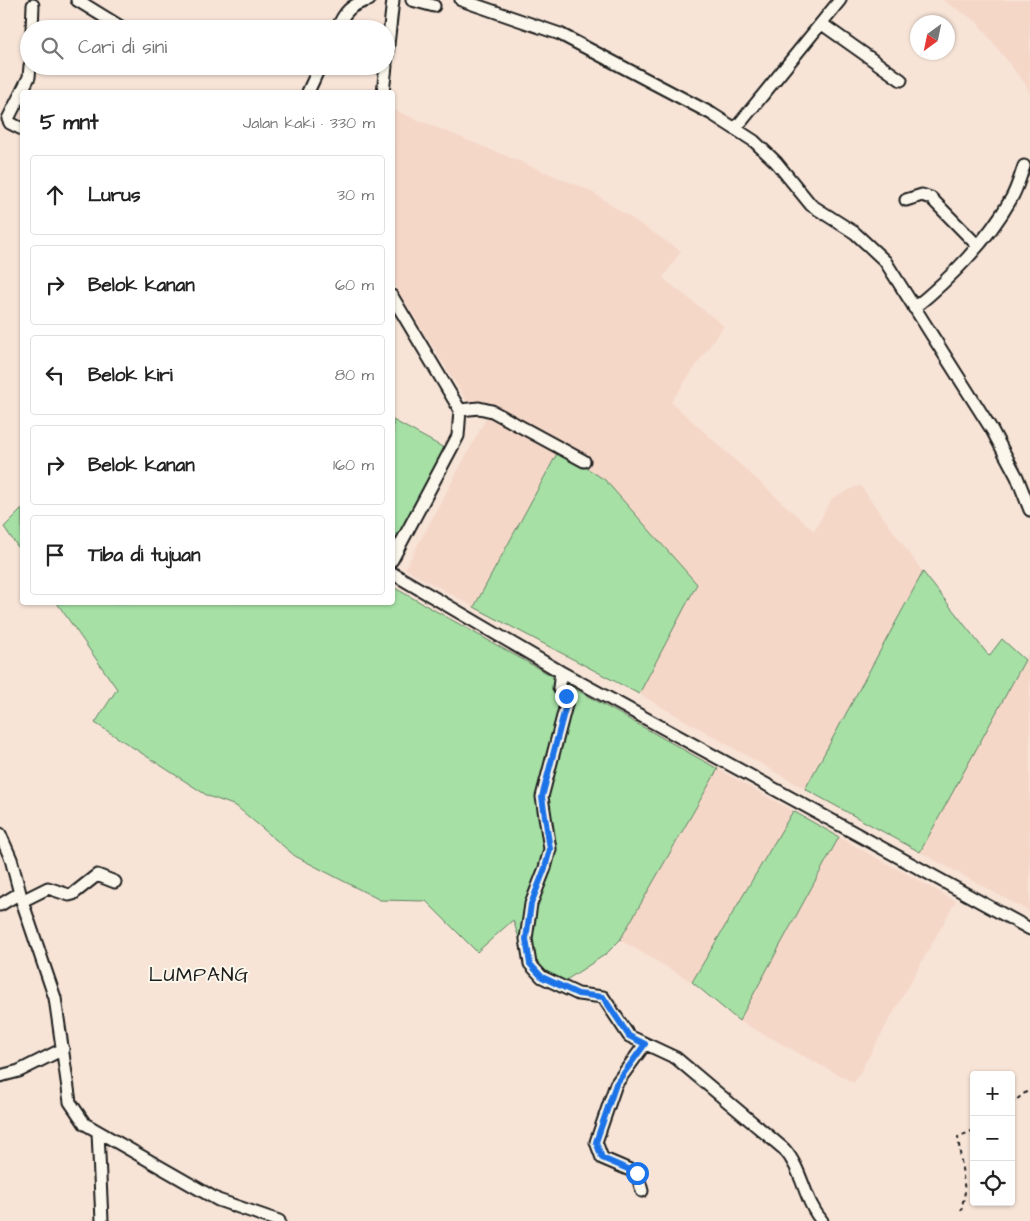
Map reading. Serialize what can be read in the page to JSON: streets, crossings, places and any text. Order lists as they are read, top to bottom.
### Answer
{
  "districts": ["LUMPANG"],
  "north": "bottom left",
  "page": {
    "search": "Cari di sini",
    "heading": ["5 mnt", "Jalan kaki · 330 m"],
    "list": [
      ["Lurus", "30 m"],
      ["Belok kanan", "60 m"],
      ["Belok kiri", "80 m"],
      ["Belok kanan", "160 m"],
      "Tiba di tujuan"
    ],
    "map_buttons": ["+", "−"]
  }
}
